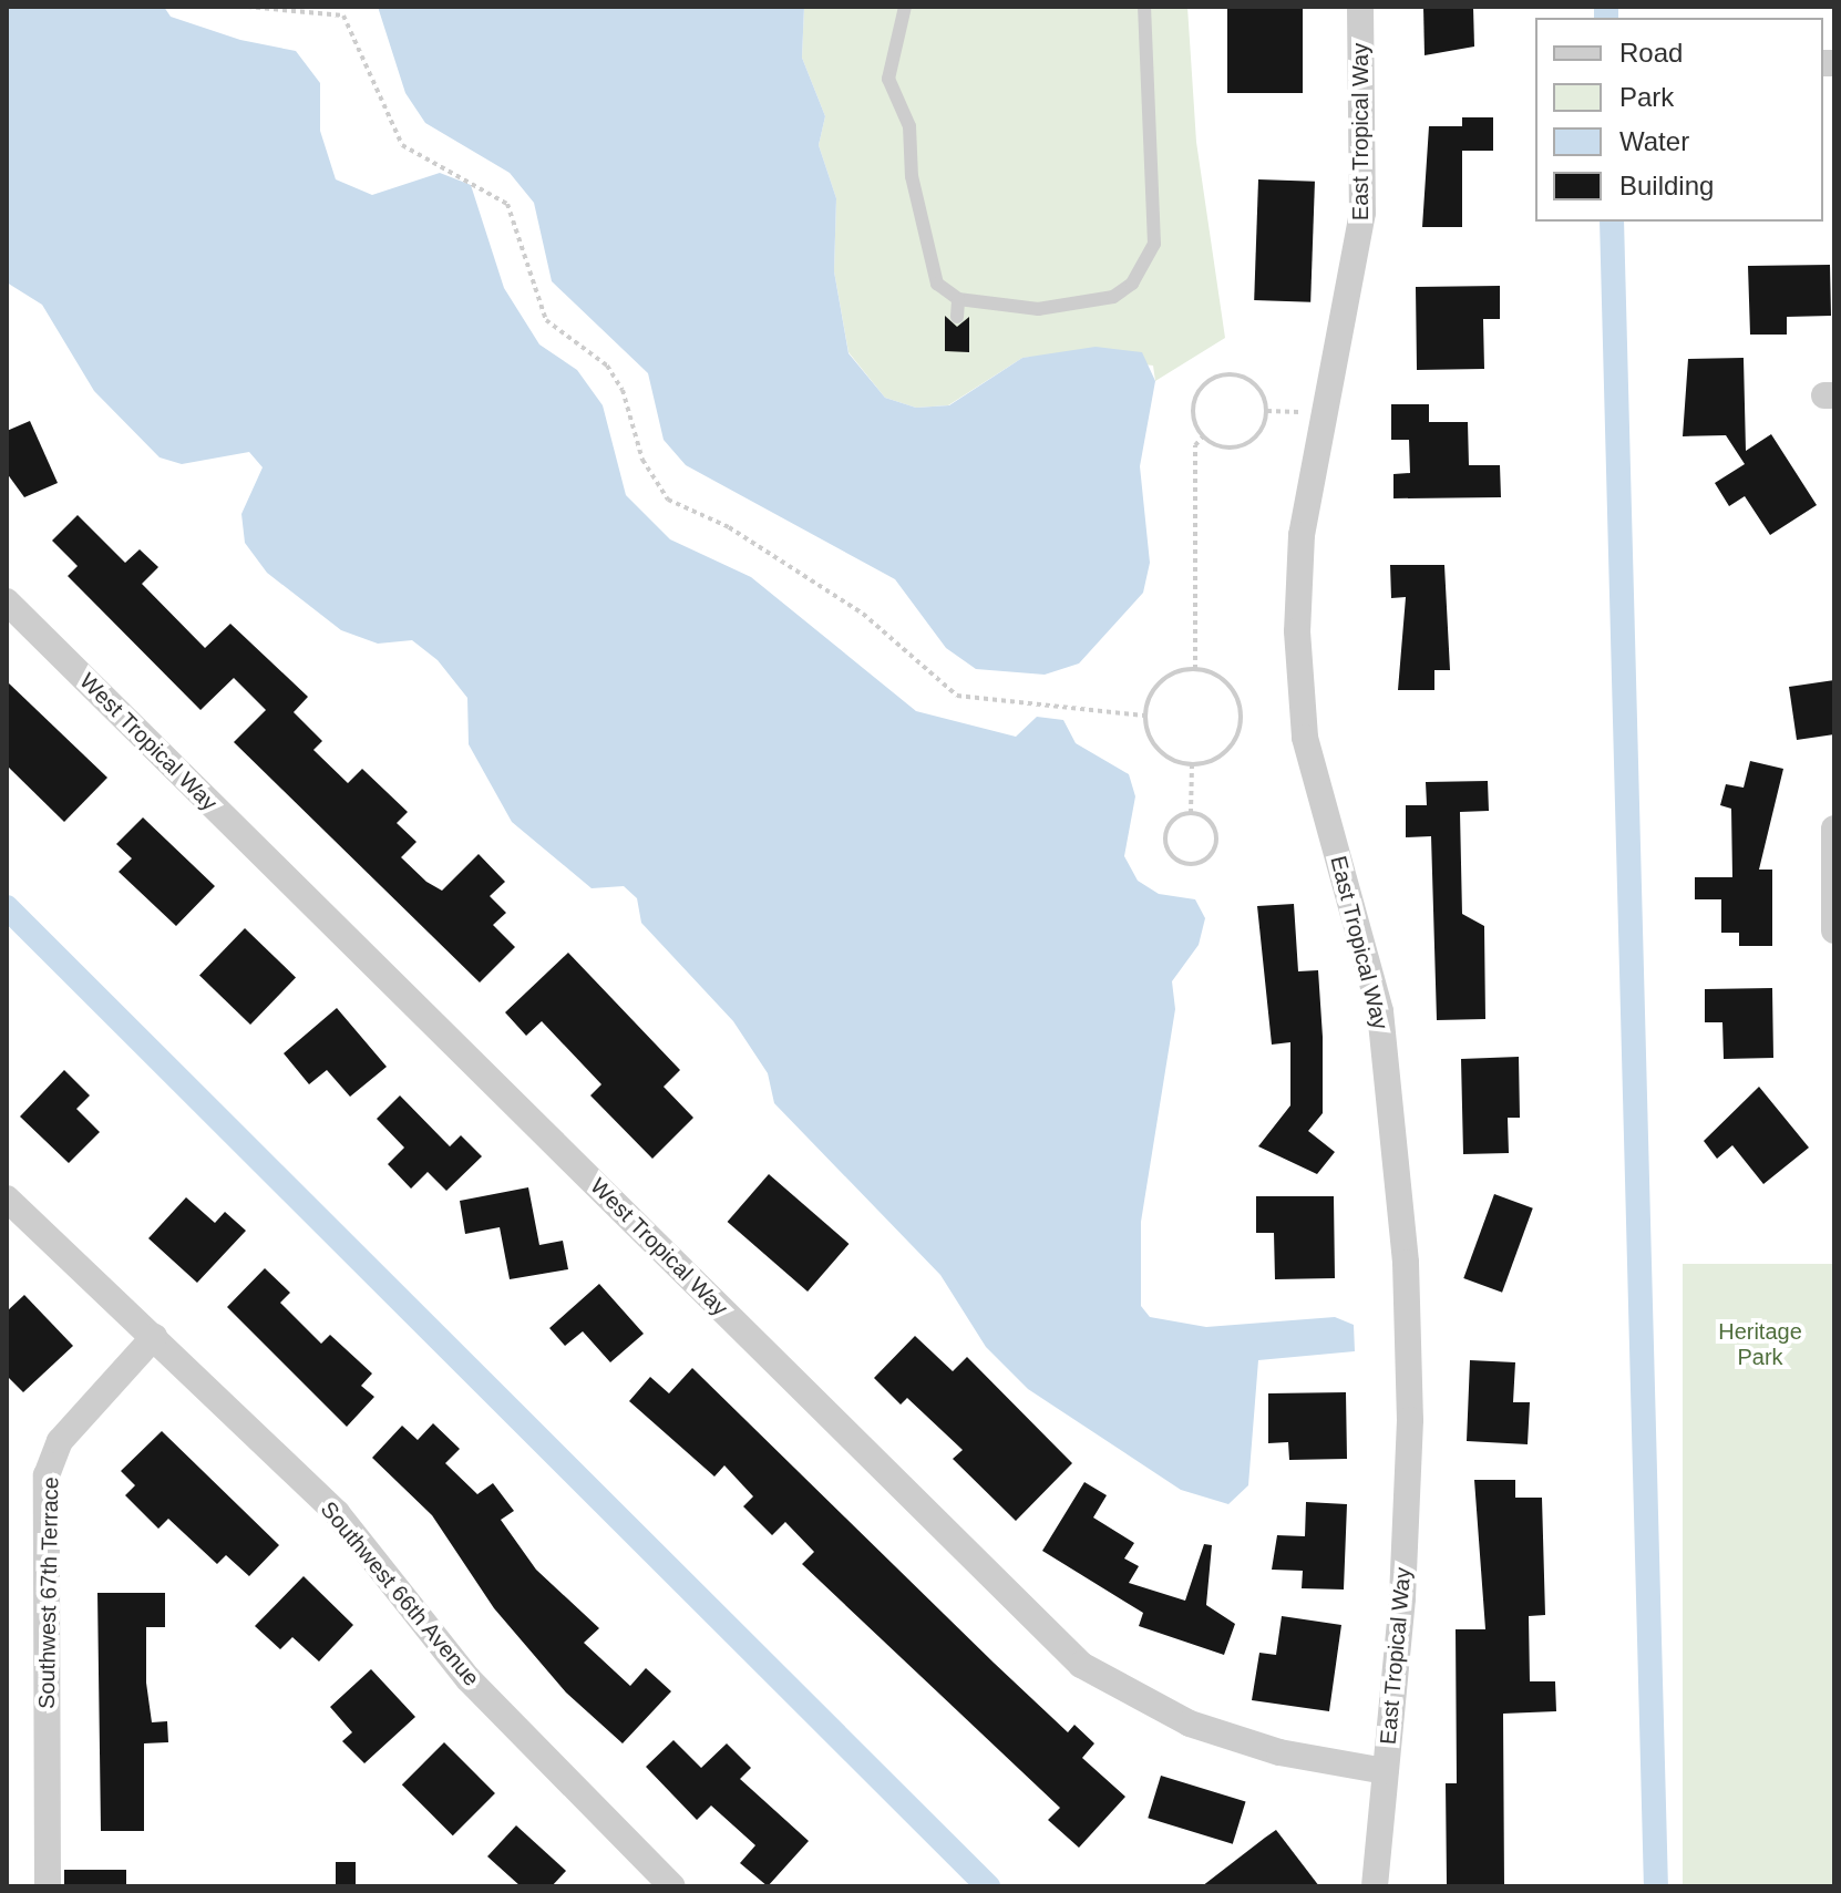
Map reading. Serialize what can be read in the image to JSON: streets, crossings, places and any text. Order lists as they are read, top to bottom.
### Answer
{
  "streets": {
    "street": [
      "East Tropical Way",
      "West Tropical Way",
      "Southwest 67th Terrace",
      "Southwest 66th Avenue"
    ]
  },
  "crossings": [
    ["East Tropical Way", "West Tropical Way"],
    ["Southwest 67th Terrace", "Southwest 66th Avenue"]
  ],
  "parks": ["Heritage Park"],
  "legend": [
    "Road",
    "Park",
    "Water",
    "Building"
  ]
}
